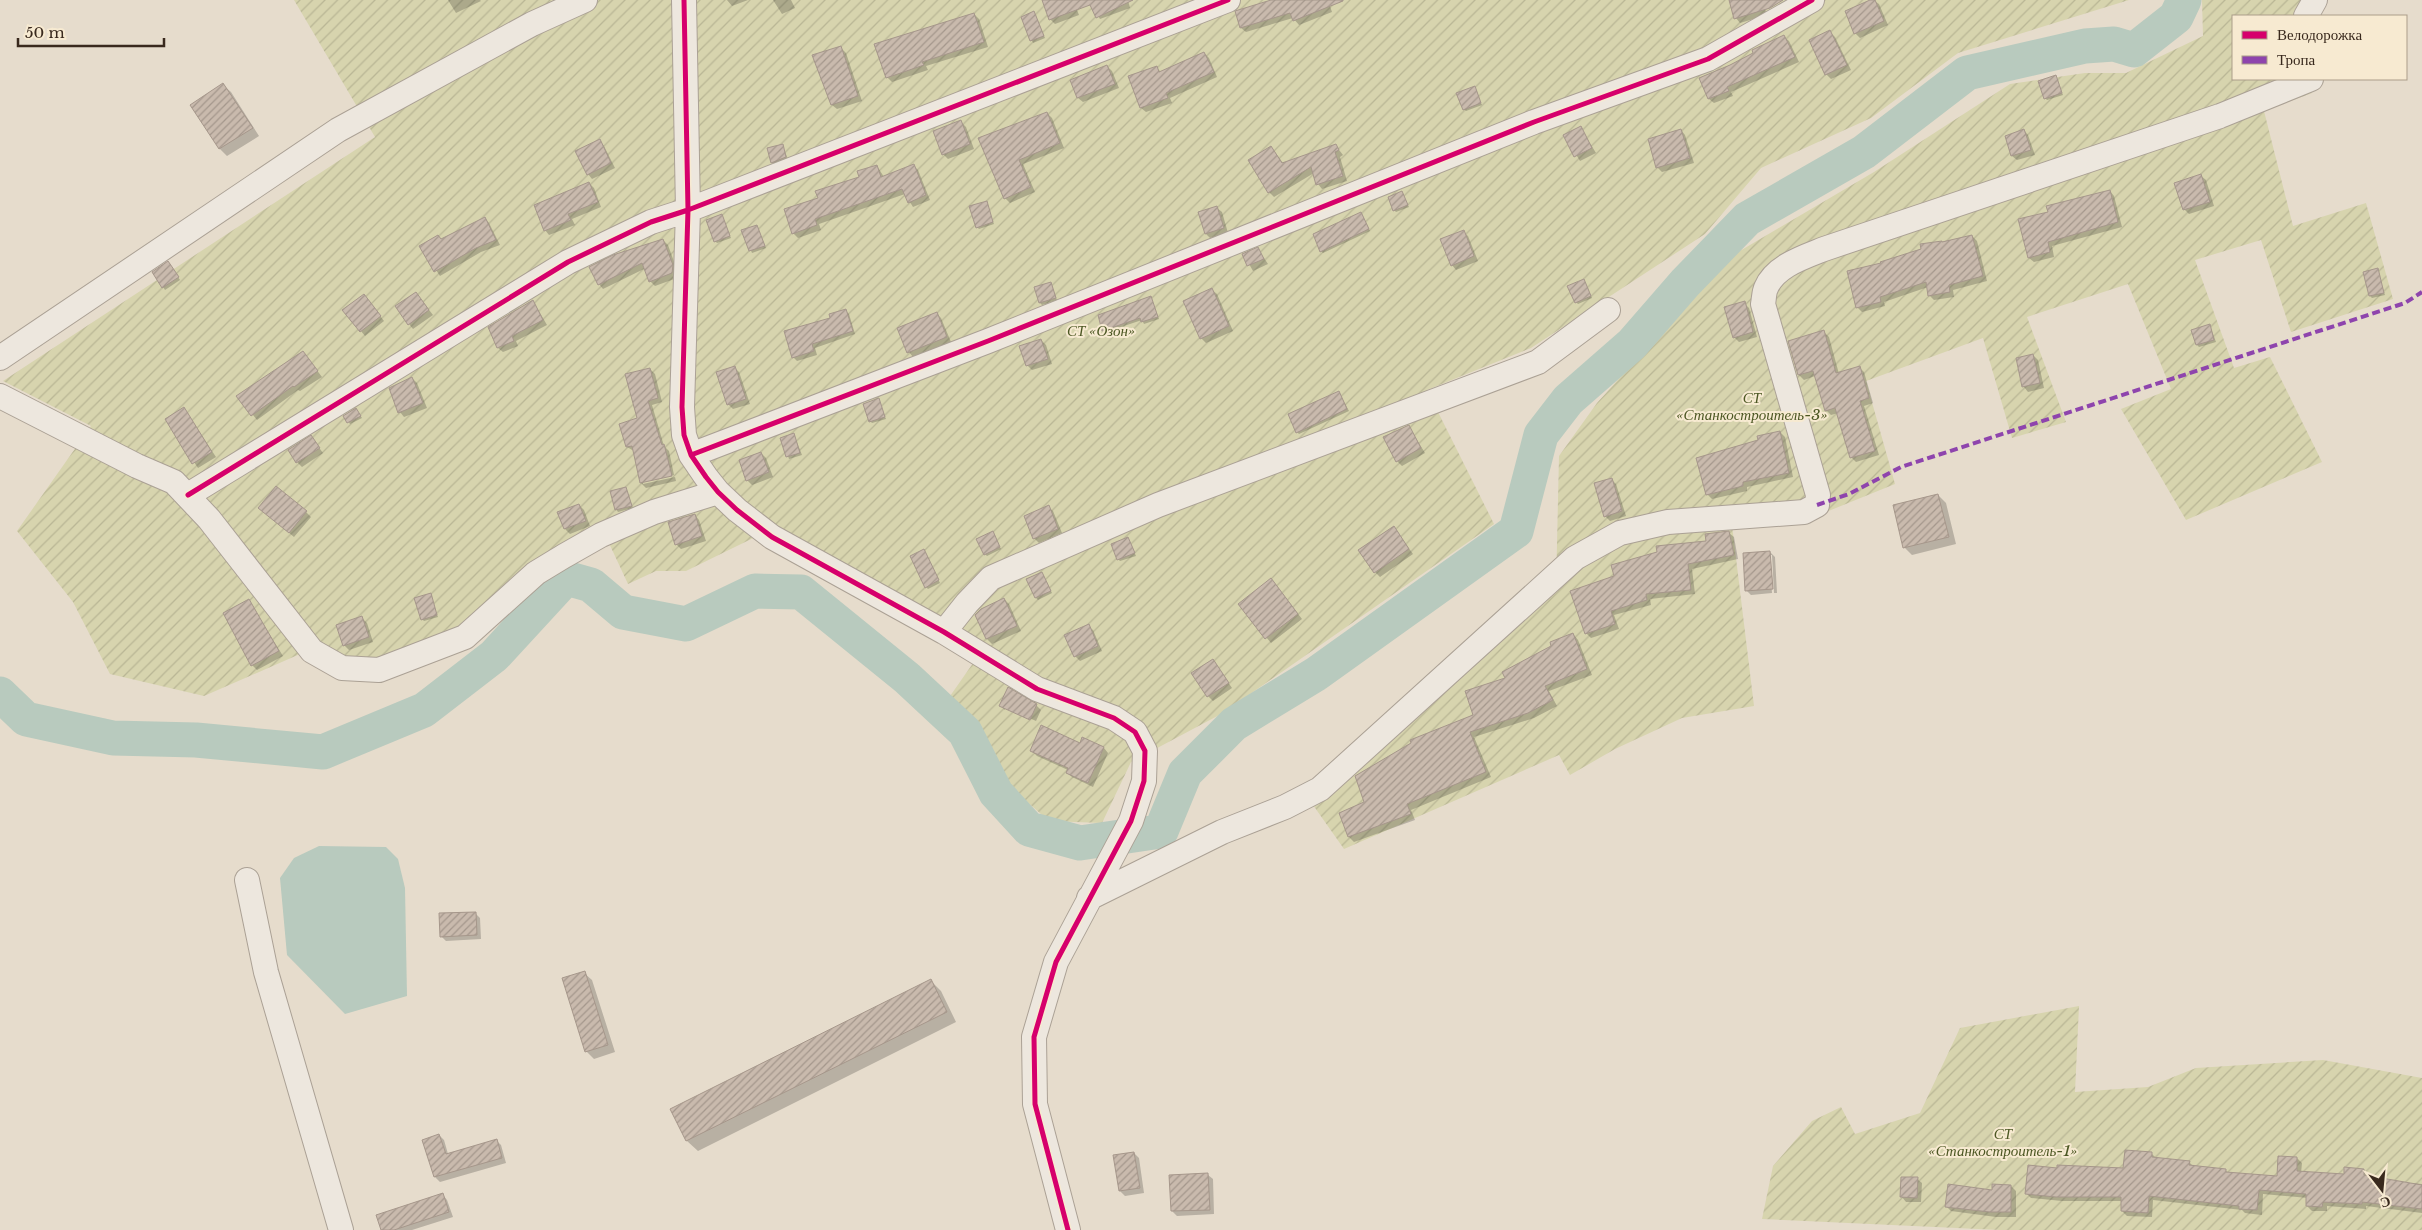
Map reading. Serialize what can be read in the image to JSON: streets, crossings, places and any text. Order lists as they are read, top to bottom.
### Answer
{
  "parks": ["СТ «Озон»", "СТ «Станкостроитель-3»", "СТ «Станкостроитель-1»"],
  "legend": ["Велодорожка", "Тропа"],
  "scale_bar": "50 m",
  "north": "bottom"
}
